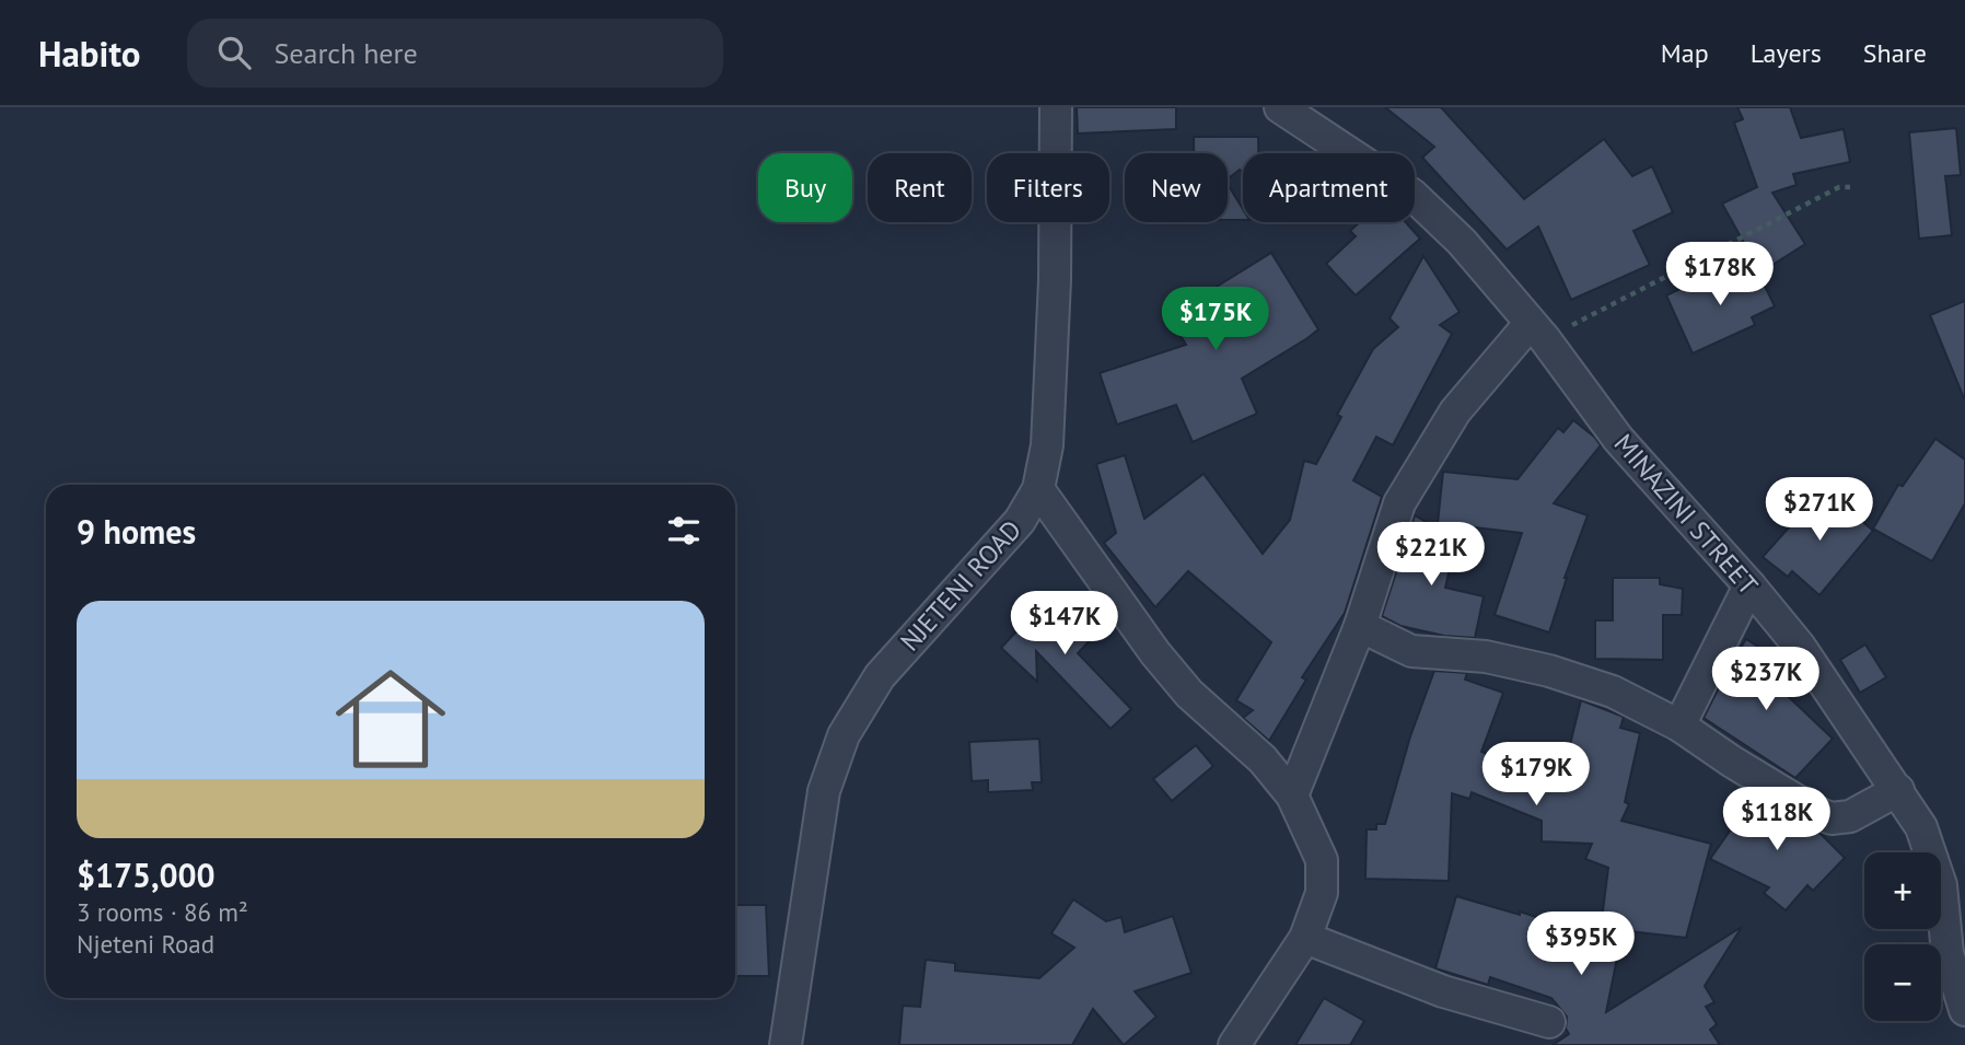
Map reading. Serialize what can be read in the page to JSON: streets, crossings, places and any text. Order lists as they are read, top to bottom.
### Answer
{
  "streets": {
    "street": ["MINAZINI STREET", "NJETENI ROAD"]
  },
  "page": {
    "header": "Habito",
    "search": "Search here",
    "nav": ["Map", "Layers", "Share"],
    "chip": [
      "Buy",
      "Rent",
      "Filters",
      "New",
      "Apartment"
    ],
    "price": [
      "$178K",
      "$175K",
      "$271K",
      "$221K",
      "$147K",
      "$237K",
      "$179K",
      "$118K",
      "$395K"
    ],
    "heading": "9 homes",
    "list": [
      {
        "name": "$175,000",
        "note": "3 rooms · 86 m² · Njeteni Road"
      }
    ],
    "map_buttons": ["+", "−"]
  }
}
